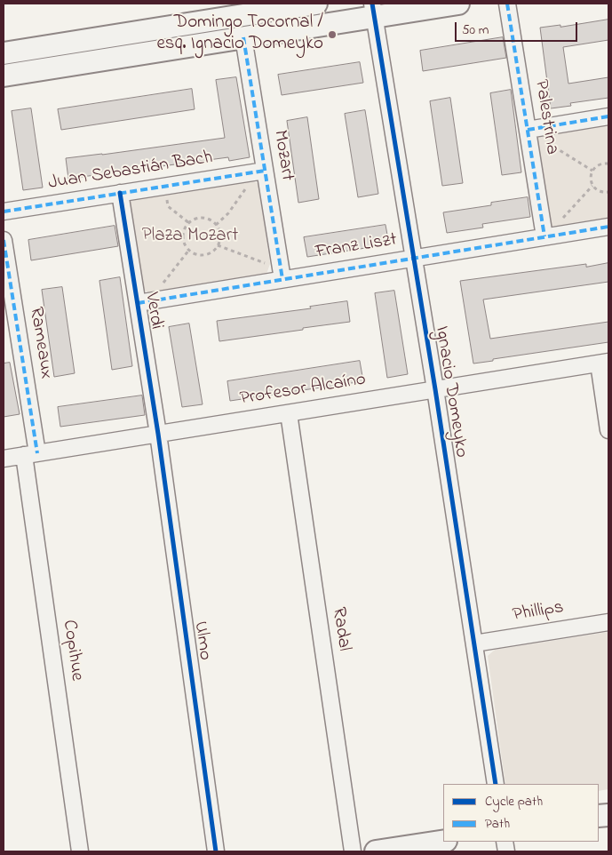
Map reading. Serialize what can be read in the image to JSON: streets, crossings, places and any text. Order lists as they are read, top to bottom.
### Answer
{
  "streets": {
    "street": [
      "Palestrina",
      "Mozart",
      "Juan Sebastián Bach",
      "Franz Liszt",
      "Verdi",
      "Rameaux",
      "Profesor Alcaíno",
      "Ignacio Domeyko",
      "Phillips",
      "Radal",
      "Ulmo",
      "Copihue"
    ]
  },
  "crossings": [
    ["Palestrina", "Franz Liszt"],
    ["Mozart", "Juan Sebastián Bach"],
    ["Mozart", "Franz Liszt"],
    ["Juan Sebastián Bach", "Verdi"],
    ["Franz Liszt", "Verdi"],
    ["Franz Liszt", "Ignacio Domeyko"],
    ["Verdi", "Profesor Alcaíno"],
    ["Verdi", "Ulmo"],
    ["Rameaux", "Profesor Alcaíno"],
    ["Rameaux", "Copihue"],
    ["Profesor Alcaíno", "Ignacio Domeyko"],
    ["Profesor Alcaíno", "Radal"],
    ["Profesor Alcaíno", "Ulmo"],
    ["Profesor Alcaíno", "Copihue"],
    ["Ignacio Domeyko", "Phillips"]
  ],
  "parks": ["Plaza Mozart"],
  "places": ["Domingo Tocornal / esq. Ignacio Domeyko"],
  "legend": ["Cycle path", "Path"],
  "scale_bar": "50 m"
}
